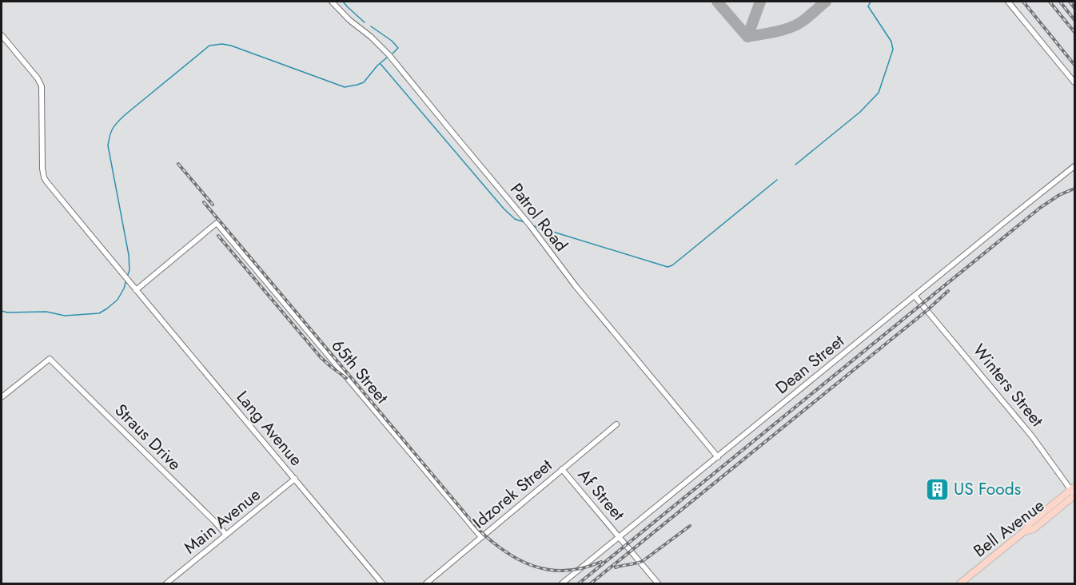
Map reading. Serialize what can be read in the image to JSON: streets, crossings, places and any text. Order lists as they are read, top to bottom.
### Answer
{
  "streets": {
    "main road": ["Bell Avenue"],
    "street": [
      "Patrol Road",
      "Dean Street",
      "65th Street",
      "Winters Street",
      "Lang Avenue",
      "Straus Drive",
      "Idzorek Street",
      "Af Street",
      "Main Avenue"
    ]
  },
  "crossings": [
    ["Patrol Road", "Dean Street"],
    ["Dean Street", "Winters Street"],
    ["Dean Street", "Af Street"],
    ["65th Street", "Lang Avenue"],
    ["65th Street", "Idzorek Street"],
    ["Winters Street", "Bell Avenue"],
    ["Lang Avenue", "Main Avenue"],
    ["Straus Drive", "Main Avenue"],
    ["Idzorek Street", "Af Street"]
  ],
  "places": {
    "building": ["US Foods"]
  }
}
